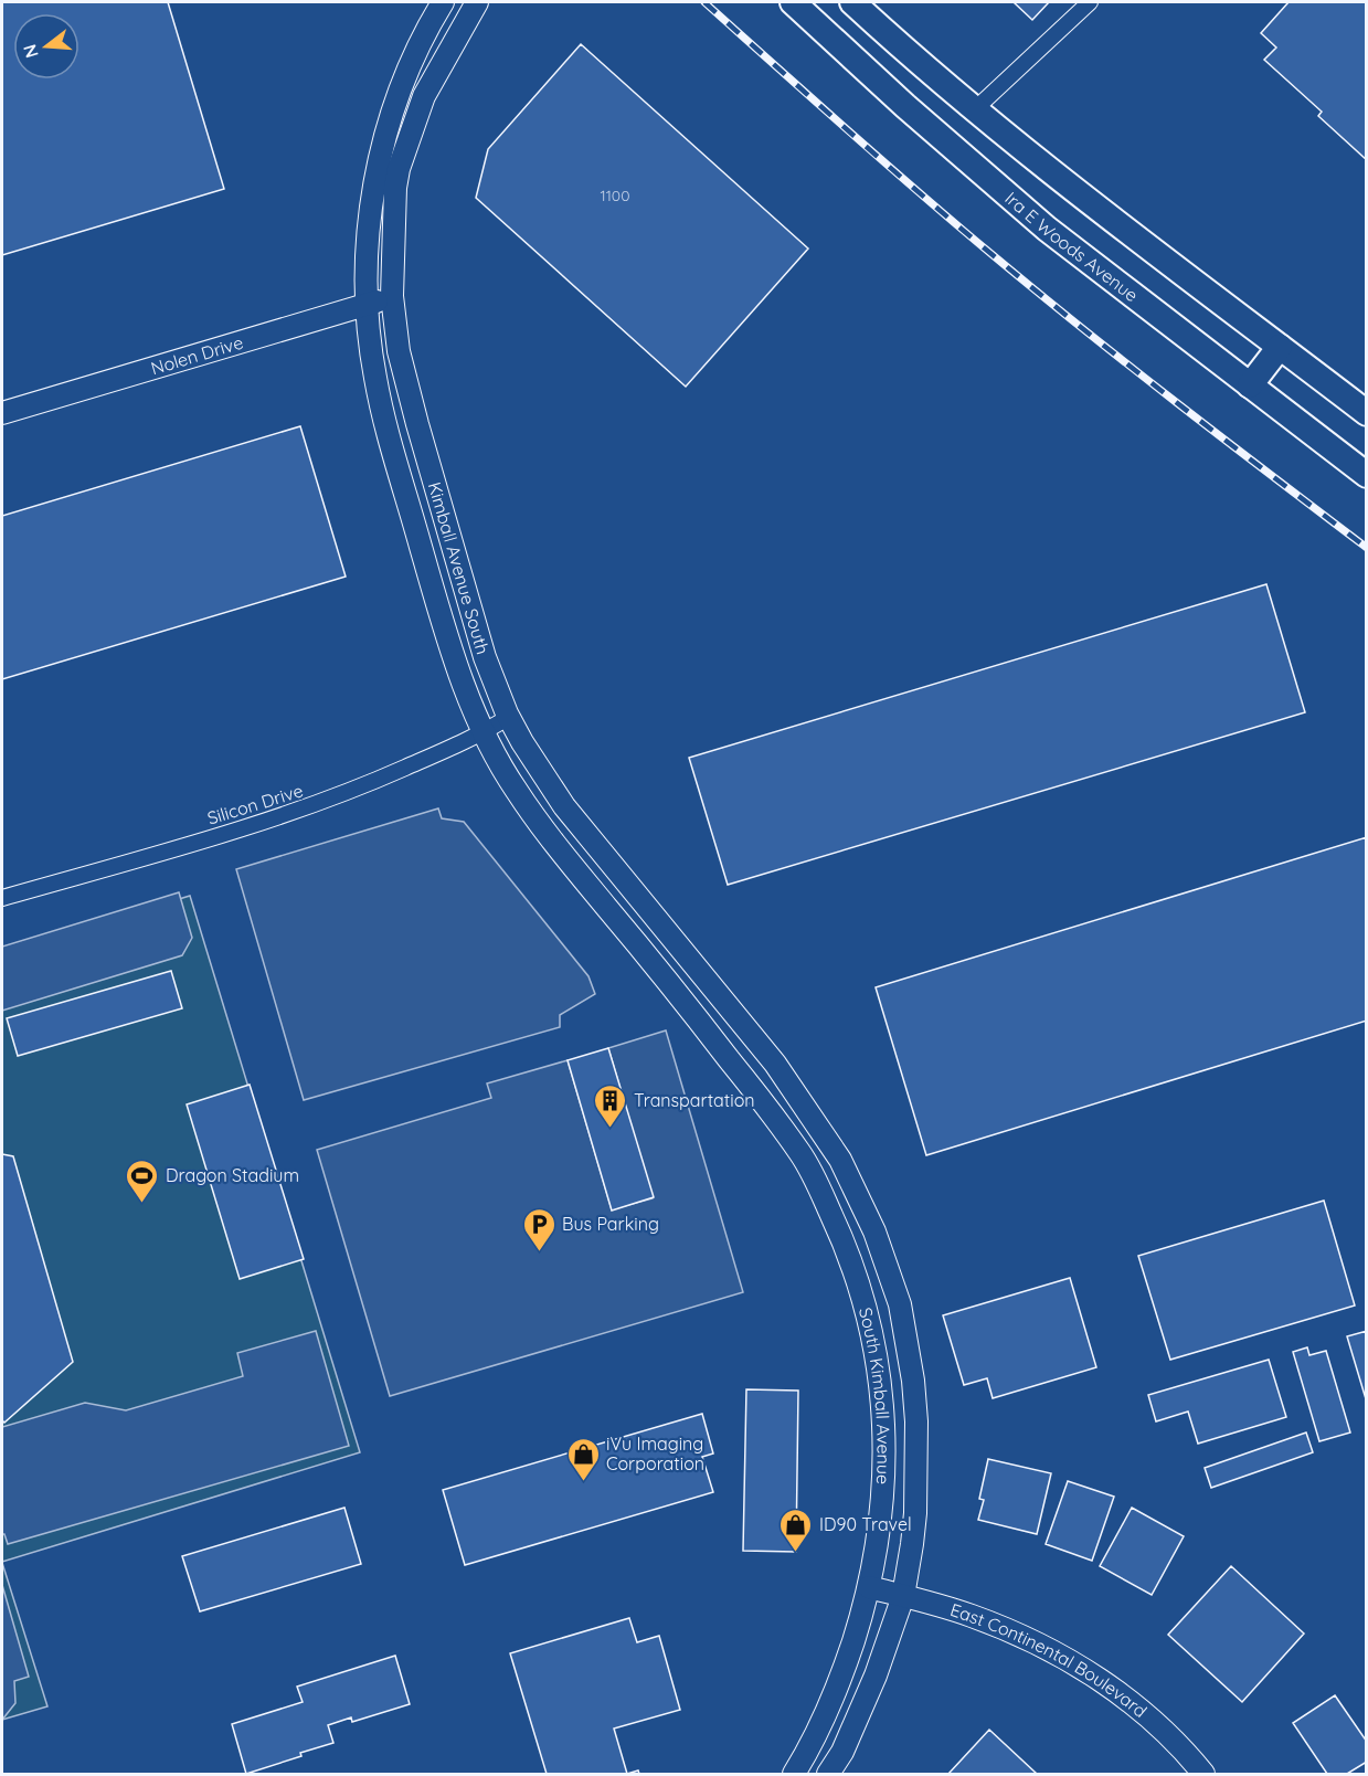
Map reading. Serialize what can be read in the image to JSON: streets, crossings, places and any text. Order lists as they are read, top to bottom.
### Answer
{
  "streets": {
    "main road": [
      "Ira E Woods Avenue",
      "Nolen Drive",
      "Kimball Avenue South",
      "South Kimball Avenue",
      "East Continental Boulevard"
    ],
    "street": ["Silicon Drive"]
  },
  "crossings": [
    ["Nolen Drive", "Kimball Avenue South"],
    ["Kimball Avenue South", "Silicon Drive"],
    ["Kimball Avenue South", "South Kimball Avenue"],
    ["South Kimball Avenue", "East Continental Boulevard"]
  ],
  "places": {
    "building": ["Transpartation"],
    "sports": ["Dragon Stadium"],
    "parking": ["Bus Parking"],
    "shop": ["iVu Imaging Corporation", "ID90 Travel"]
  },
  "house_numbers": ["1100"],
  "north": "left"
}
